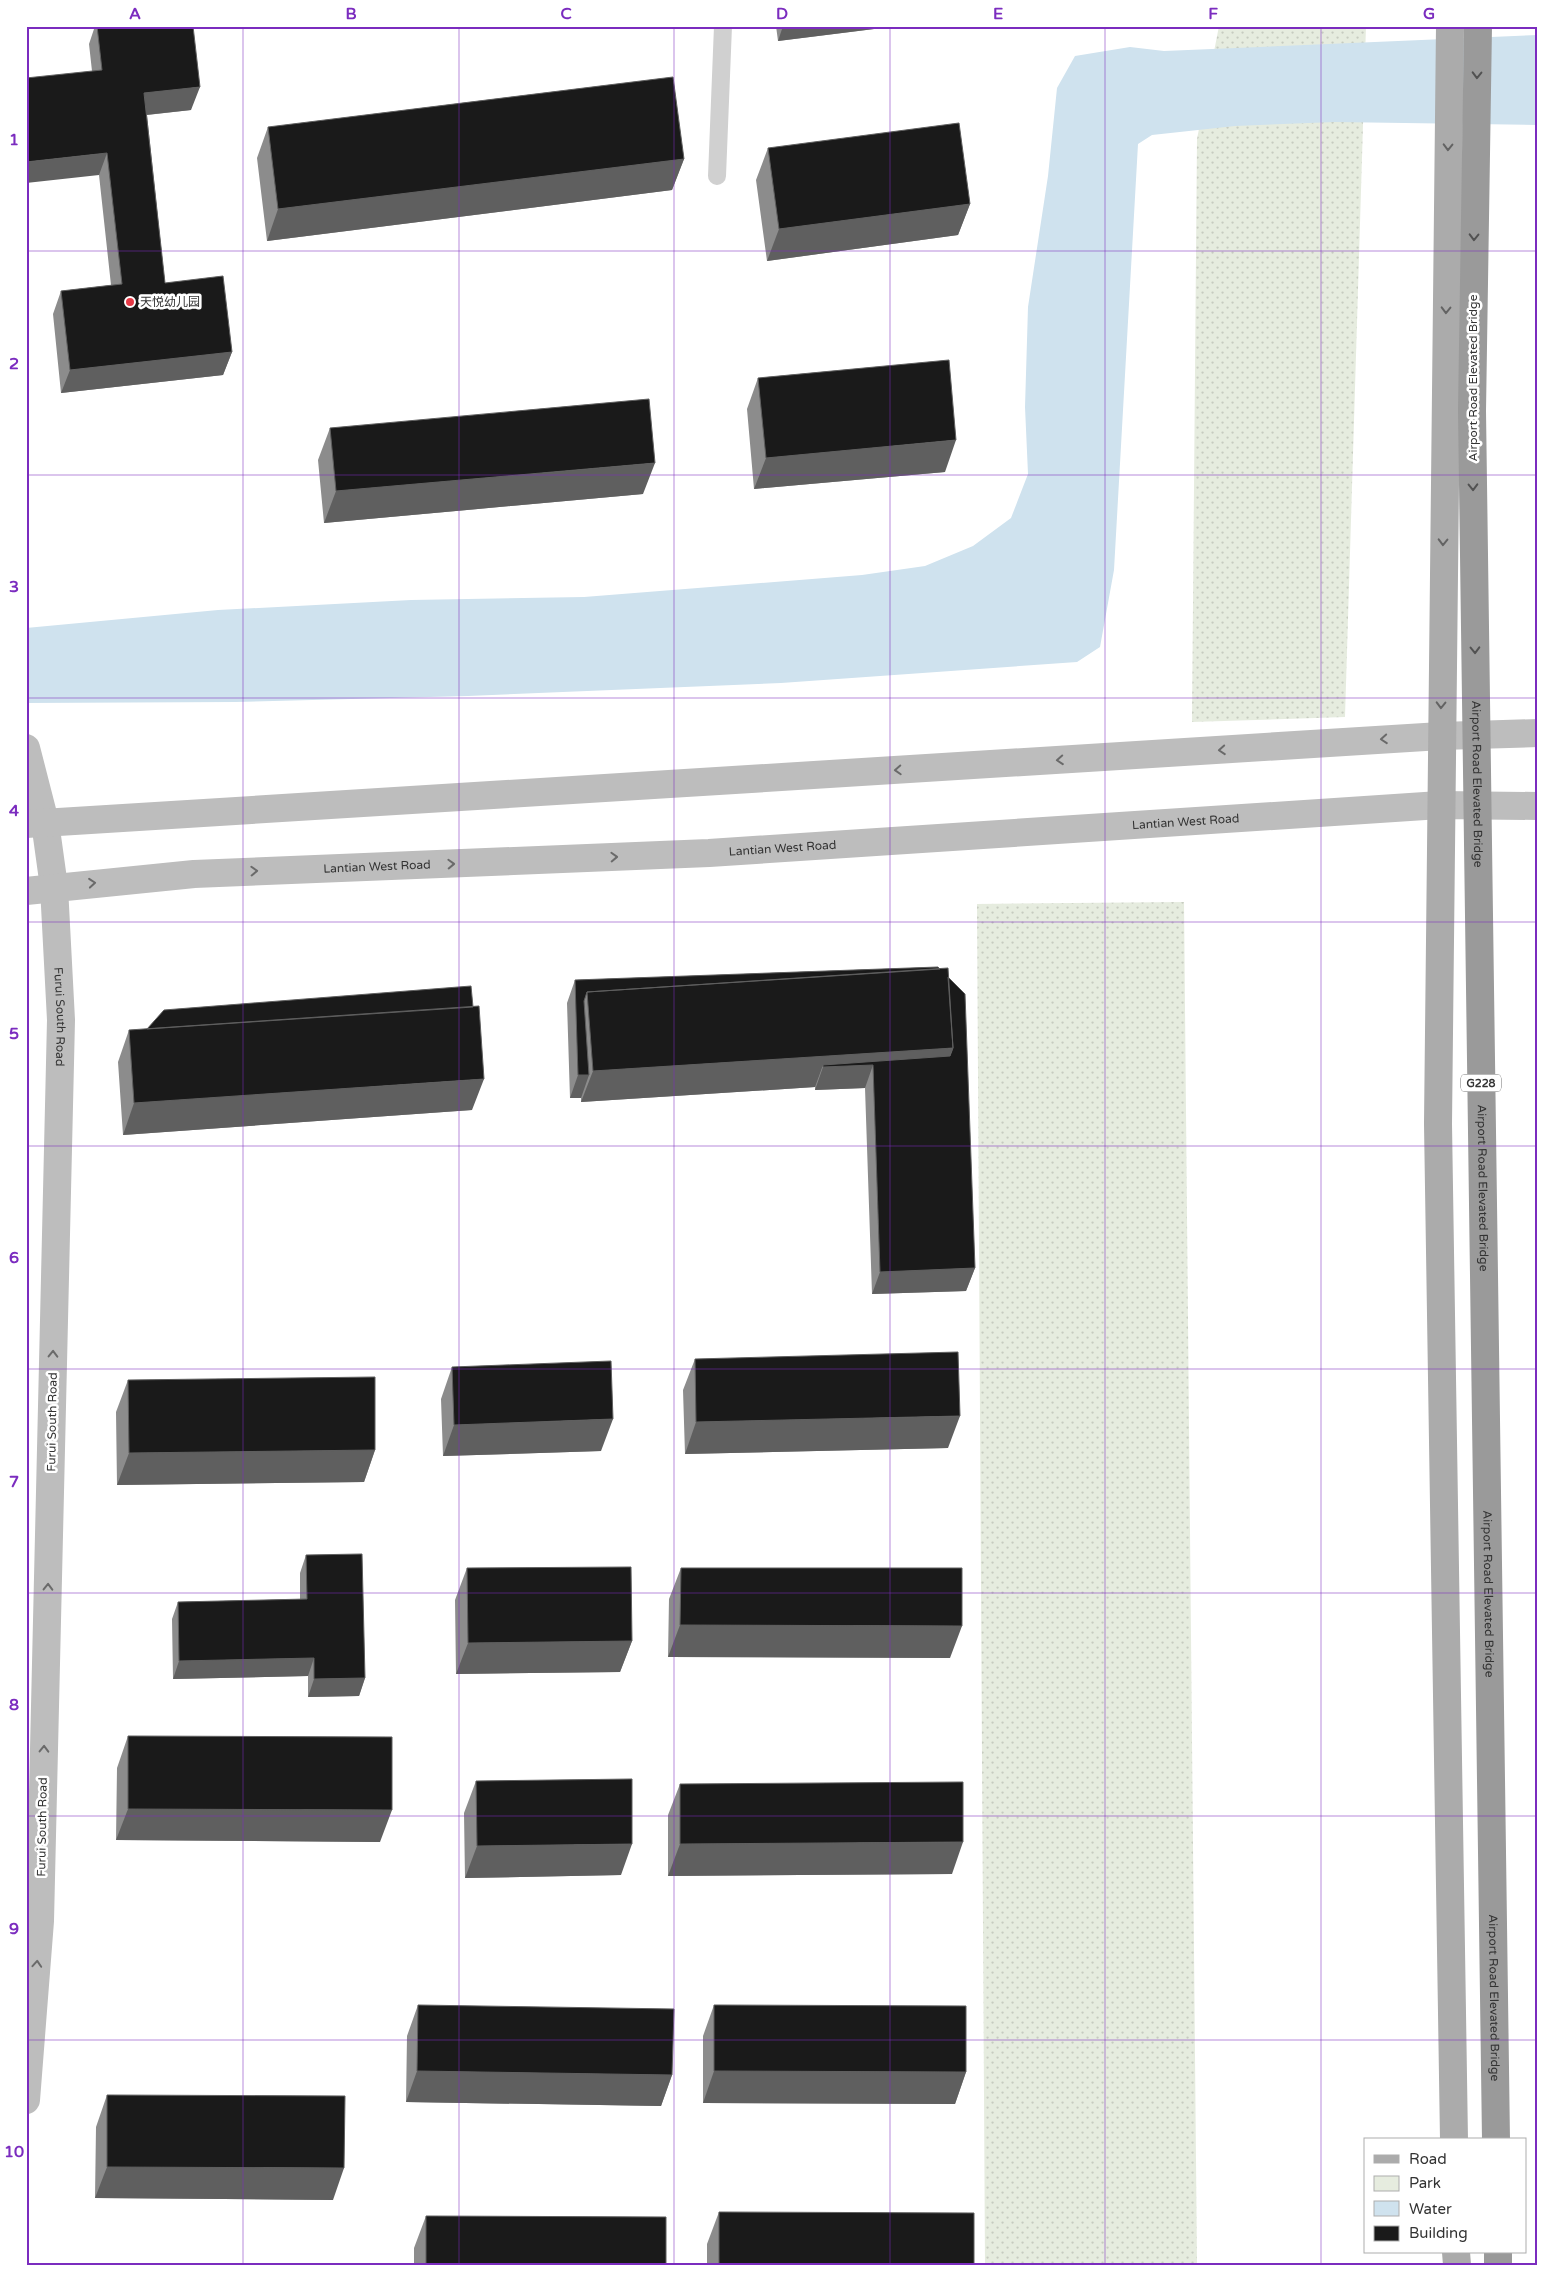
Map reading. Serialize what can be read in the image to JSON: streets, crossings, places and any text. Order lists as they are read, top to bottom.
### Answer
{
  "streets": {
    "highway": ["Airport Road Elevated Bridge", "G228"],
    "street": ["Lantian West Road", "Furui South Road"]
  },
  "crossings": [
    ["Lantian West Road", "Furui South Road"]
  ],
  "one_way": ["Airport Road Elevated Bridge", "Furui South Road"],
  "places": ["天悦幼儿园"],
  "legend": [
    "Road",
    "Park",
    "Water",
    "Building"
  ],
  "grid": {
    "columns": [
      "A",
      "B",
      "C",
      "D",
      "E",
      "F",
      "G"
    ],
    "rows": [
      "1",
      "2",
      "3",
      "4",
      "5",
      "6",
      "7",
      "8",
      "9",
      "10"
    ]
  }
}
